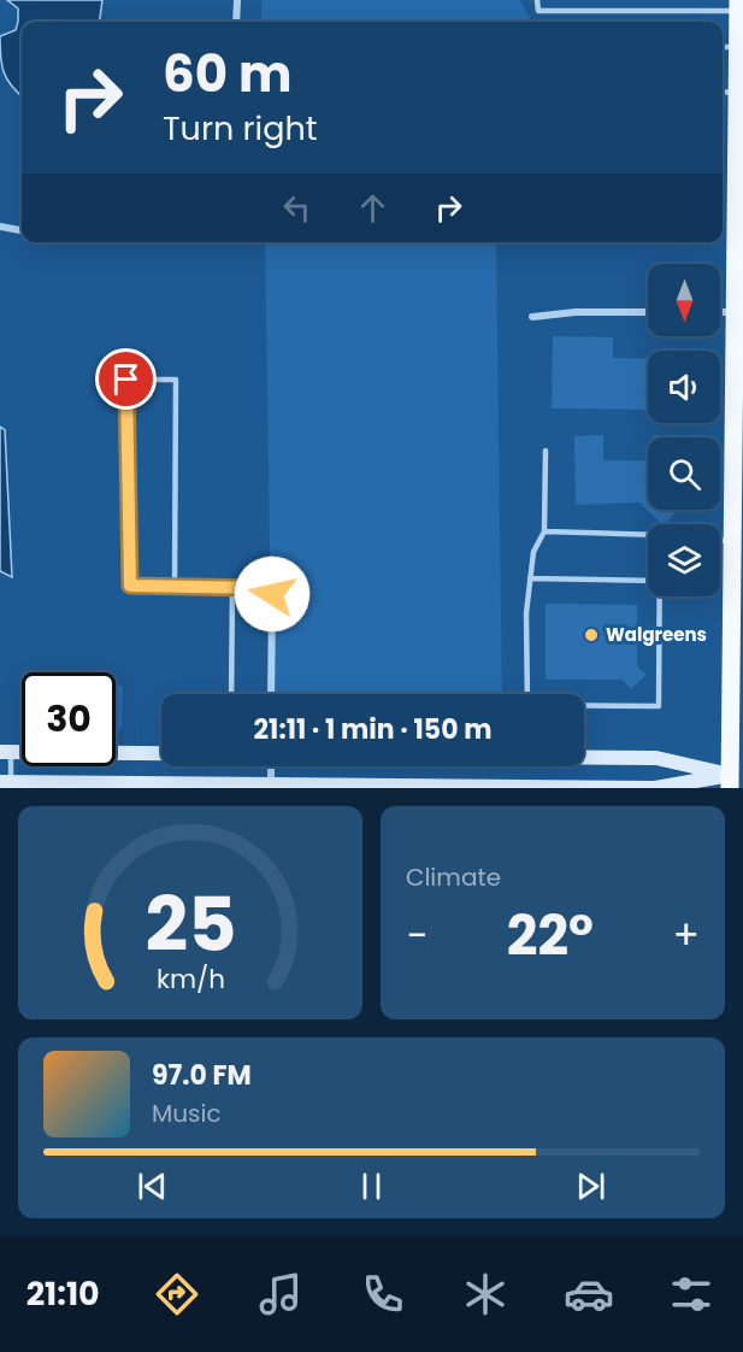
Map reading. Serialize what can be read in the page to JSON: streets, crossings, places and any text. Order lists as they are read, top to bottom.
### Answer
{
  "places": ["Walgreens"],
  "north": "bottom",
  "page": {
    "turn": ["60 m", "Turn right"],
    "limit": "30",
    "trip": "21:11 · 1 min · 150 m",
    "tile": "Climate",
    "heat": ["−", "22°", "+"],
    "song": ["97.0 FM", "Music"],
    "tabs": "21:10",
    "gauge": ["25", "km/h"]
  }
}
